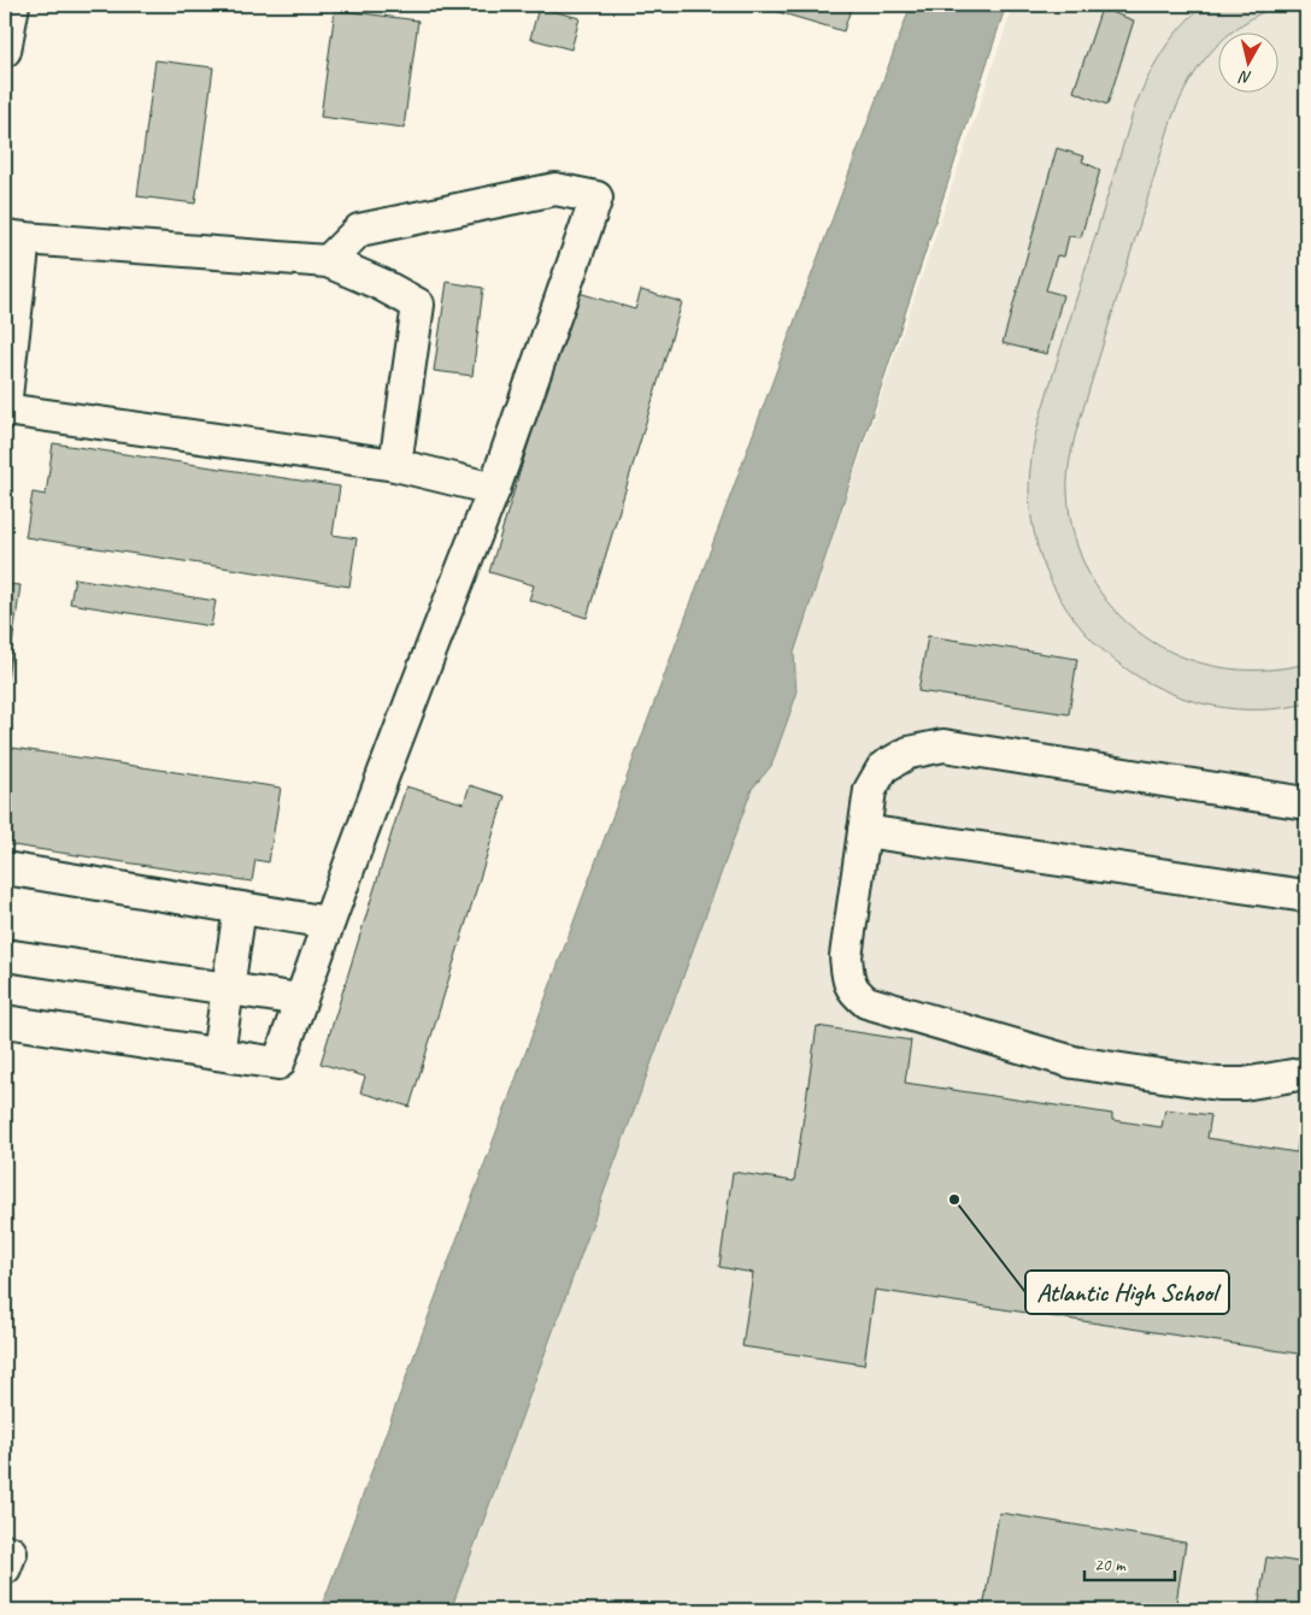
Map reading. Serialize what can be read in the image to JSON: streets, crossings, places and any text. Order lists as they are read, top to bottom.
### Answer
{
  "places": ["Atlantic High School"],
  "scale_bar": "20 m",
  "north": "bottom"
}
